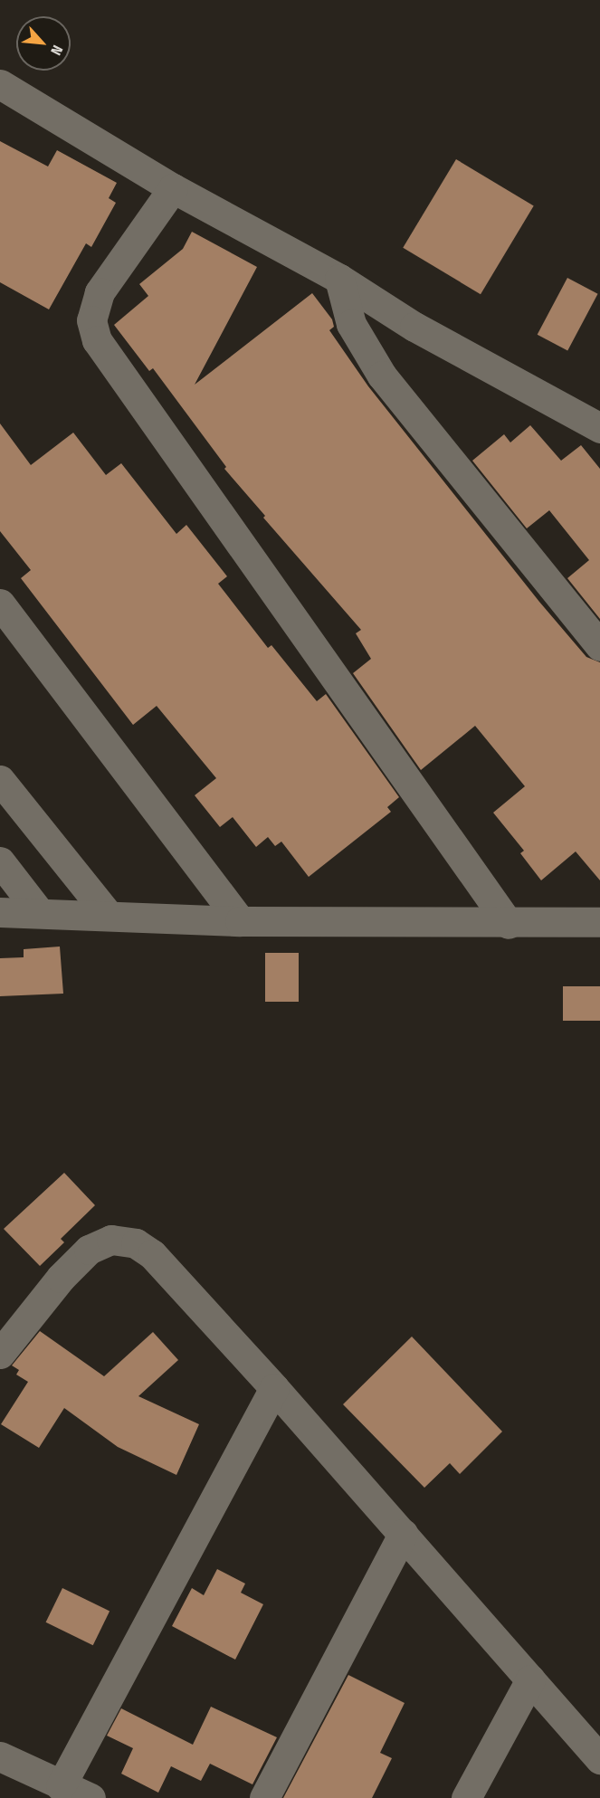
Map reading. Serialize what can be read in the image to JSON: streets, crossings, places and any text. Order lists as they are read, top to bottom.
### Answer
{
  "north": "bottom right"
}
